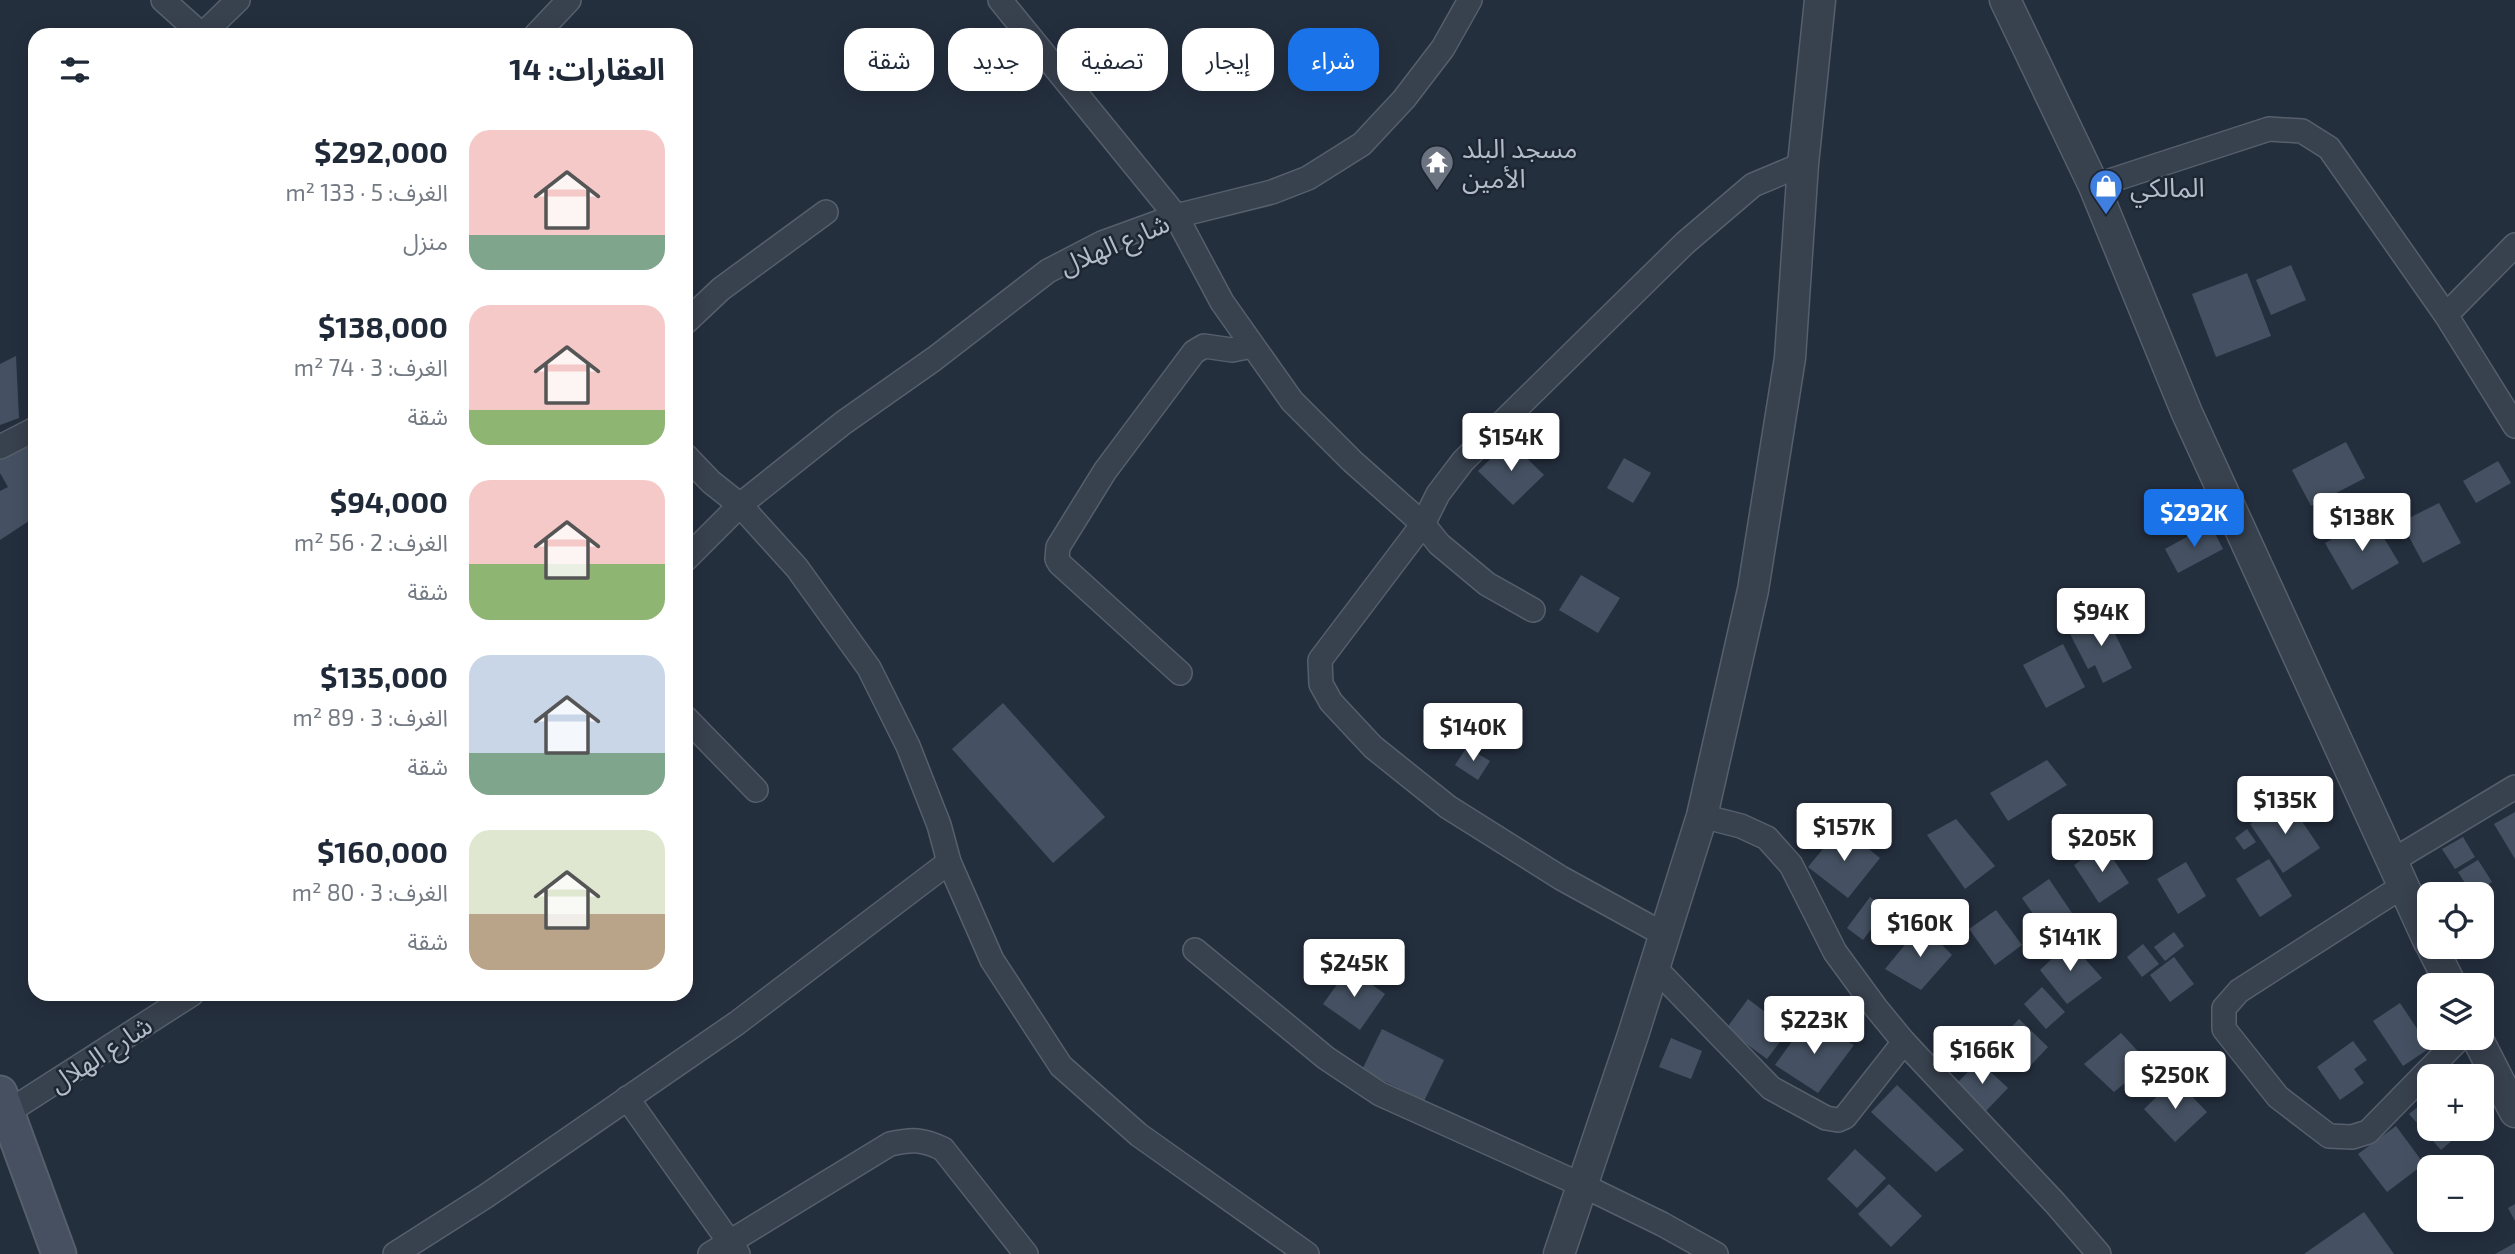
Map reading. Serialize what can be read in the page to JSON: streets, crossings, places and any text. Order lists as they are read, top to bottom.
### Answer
{
  "streets": {
    "street": ["شارع الهلال"]
  },
  "places": {
    "temple": ["مسجد البلد الأمين"],
    "shop": ["المالكي"]
  },
  "page": {
    "chip": [
      "شراء",
      "إيجار",
      "تصفية",
      "جديد",
      "شقة"
    ],
    "heading": "العقارات: 14",
    "list": [
      {
        "name": "$292,000",
        "note": "الغرف: 5 · 133 m² · منزل"
      },
      {
        "name": "$138,000",
        "note": "الغرف: 3 · 74 m² · شقة"
      },
      {
        "name": "$94,000",
        "note": "الغرف: 2 · 56 m² · شقة"
      },
      {
        "name": "$135,000",
        "note": "الغرف: 3 · 89 m² · شقة"
      },
      {
        "name": "$160,000",
        "note": "الغرف: 3 · 80 m² · شقة"
      }
    ],
    "price": [
      "$154K",
      "$292K",
      "$138K",
      "$94K",
      "$140K",
      "$135K",
      "$157K",
      "$205K",
      "$160K",
      "$141K",
      "$245K",
      "$223K",
      "$166K",
      "$250K"
    ],
    "map_buttons": ["+", "−"]
  }
}
